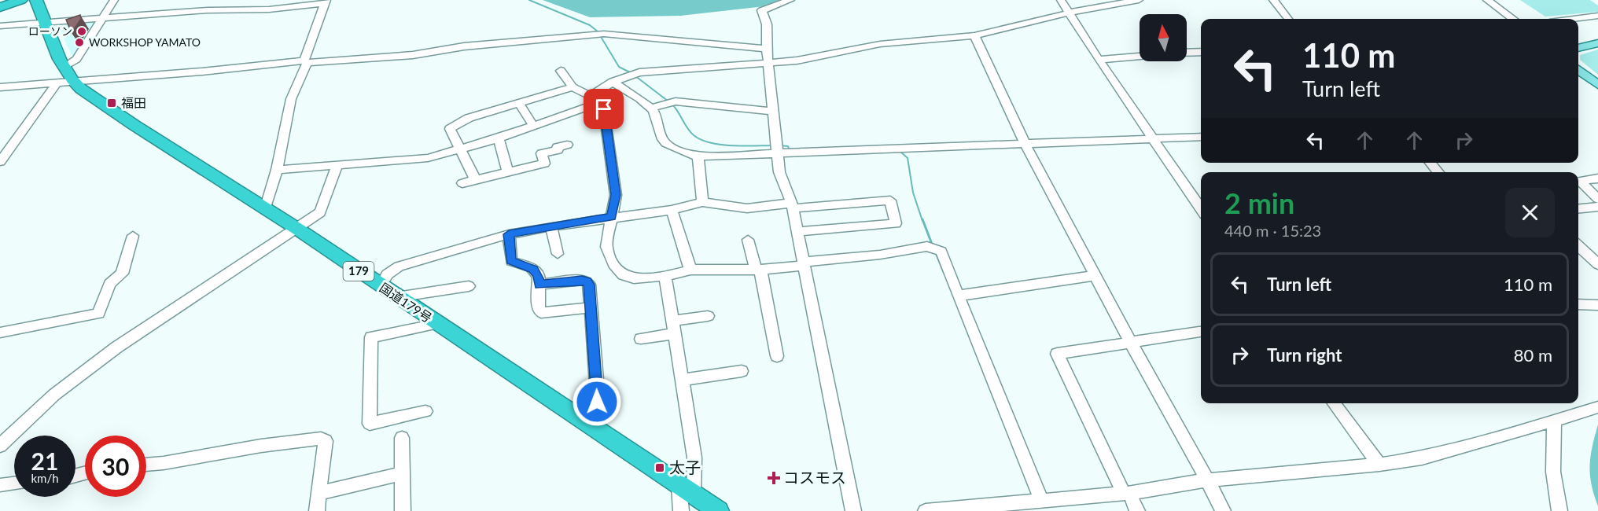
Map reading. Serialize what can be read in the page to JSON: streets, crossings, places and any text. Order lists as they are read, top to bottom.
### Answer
{
  "streets": {
    "highway": ["179", "国道179号"]
  },
  "places": {
    "other": ["ローソン", "WORKSHOP YAMATO"],
    "transit": ["福田", "太子"],
    "health": ["コスモス"]
  },
  "north": "top",
  "page": {
    "turn": ["110 m", "Turn left"],
    "heading": ["2 min", "440 m · 15:23"],
    "list": [
      {
        "name": "Turn left",
        "value": "110 m"
      },
      {
        "name": "Turn right",
        "value": "80 m"
      }
    ],
    "speed": "21 km/h",
    "limit": "30"
  }
}
